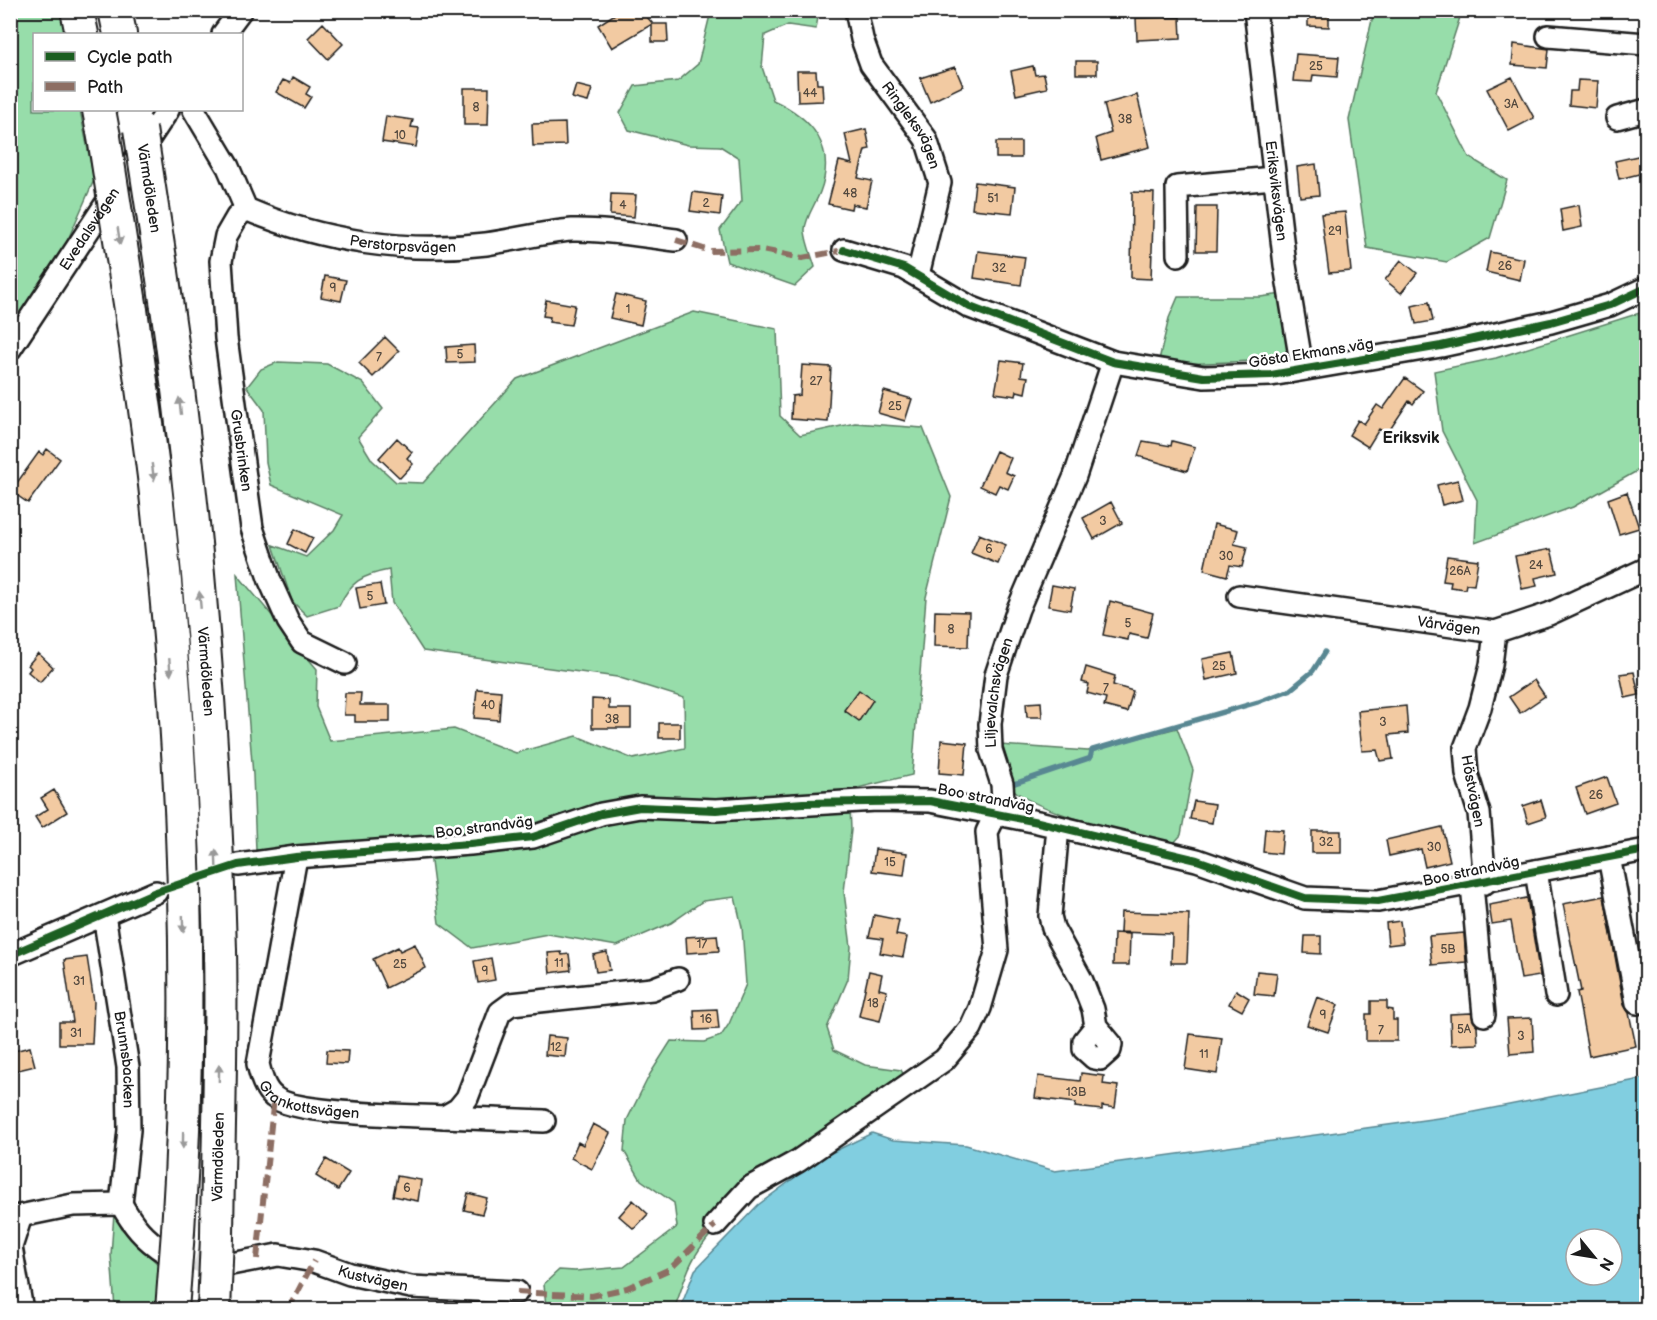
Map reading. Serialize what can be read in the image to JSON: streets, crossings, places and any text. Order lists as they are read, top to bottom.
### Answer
{
  "streets": {
    "highway": ["Värmdöleden"],
    "street": [
      "Ringleksvägen",
      "Eriksviksvägen",
      "Evedalsvägen",
      "Perstorpsvägen",
      "Gösta Ekmans väg",
      "Grusbrinken",
      "Vårvägen",
      "Liljevalchsvägen",
      "Höstvägen",
      "Boo strandväg",
      "Brunnsbacken",
      "Grankottsvägen",
      "Kustvägen"
    ]
  },
  "crossings": [
    ["Ringleksvägen", "Gösta Ekmans väg"],
    ["Värmdöleden", "Kustvägen"],
    ["Eriksviksvägen", "Gösta Ekmans väg"],
    ["Perstorpsvägen", "Grusbrinken"],
    ["Gösta Ekmans väg", "Liljevalchsvägen"],
    ["Vårvägen", "Höstvägen"],
    ["Liljevalchsvägen", "Boo strandväg"],
    ["Höstvägen", "Boo strandväg"],
    ["Boo strandväg", "Grankottsvägen"]
  ],
  "districts": ["Eriksvik"],
  "house_numbers": [
    "25",
    "44",
    "3A",
    "8",
    "38",
    "10",
    "48",
    "51",
    "2",
    "4",
    "29",
    "26",
    "32",
    "9",
    "1",
    "5",
    "7",
    "27",
    "25",
    "3",
    "6",
    "30",
    "24",
    "26A",
    "5",
    "5",
    "8",
    "25",
    "7",
    "40",
    "38",
    "3",
    "26",
    "32",
    "30",
    "15",
    "17",
    "5B",
    "11",
    "25",
    "9",
    "31",
    "18",
    "9",
    "16",
    "5A",
    "7",
    "31",
    "3",
    "12",
    "11",
    "13B",
    "6"
  ],
  "legend": ["Cycle path", "Path"],
  "north": "bottom right"
}
